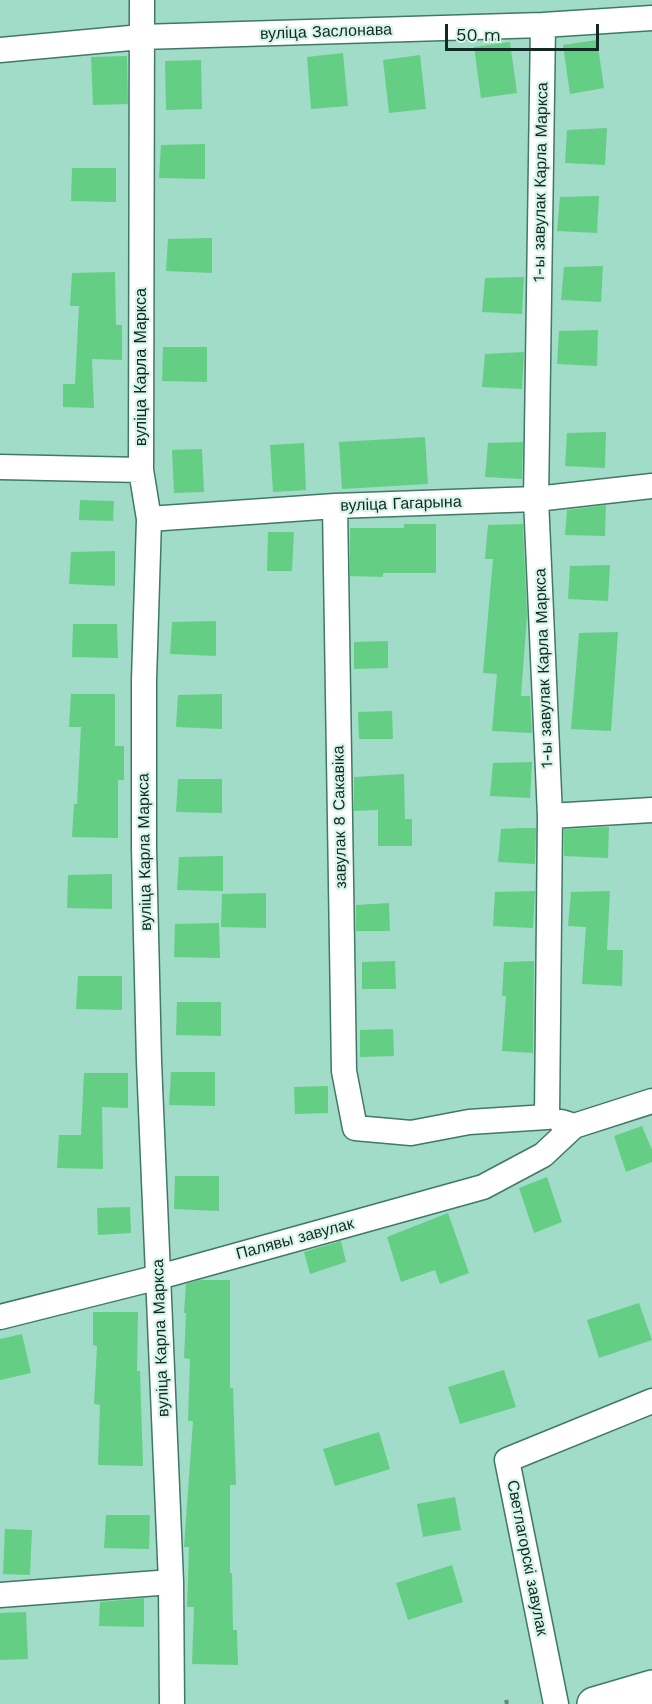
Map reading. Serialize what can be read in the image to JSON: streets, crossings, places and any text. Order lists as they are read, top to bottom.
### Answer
{
  "streets": {
    "street": [
      "вуліца Заслонава",
      "1-ы завулак Карла Маркса",
      "вуліца Карла Маркса",
      "вуліца Гагарына",
      "завулак 8 Сакавіка",
      "Палявы завулак",
      "Светлагорскі завулак"
    ]
  },
  "crossings": [
    ["вуліца Заслонава", "1-ы завулак Карла Маркса"],
    ["вуліца Заслонава", "вуліца Карла Маркса"],
    ["1-ы завулак Карла Маркса", "вуліца Гагарына"],
    ["1-ы завулак Карла Маркса", "завулак 8 Сакавіка"],
    ["вуліца Карла Маркса", "вуліца Гагарына"],
    ["вуліца Карла Маркса", "Палявы завулак"],
    ["вуліца Гагарына", "завулак 8 Сакавіка"]
  ],
  "scale_bar": "50 m"
}
